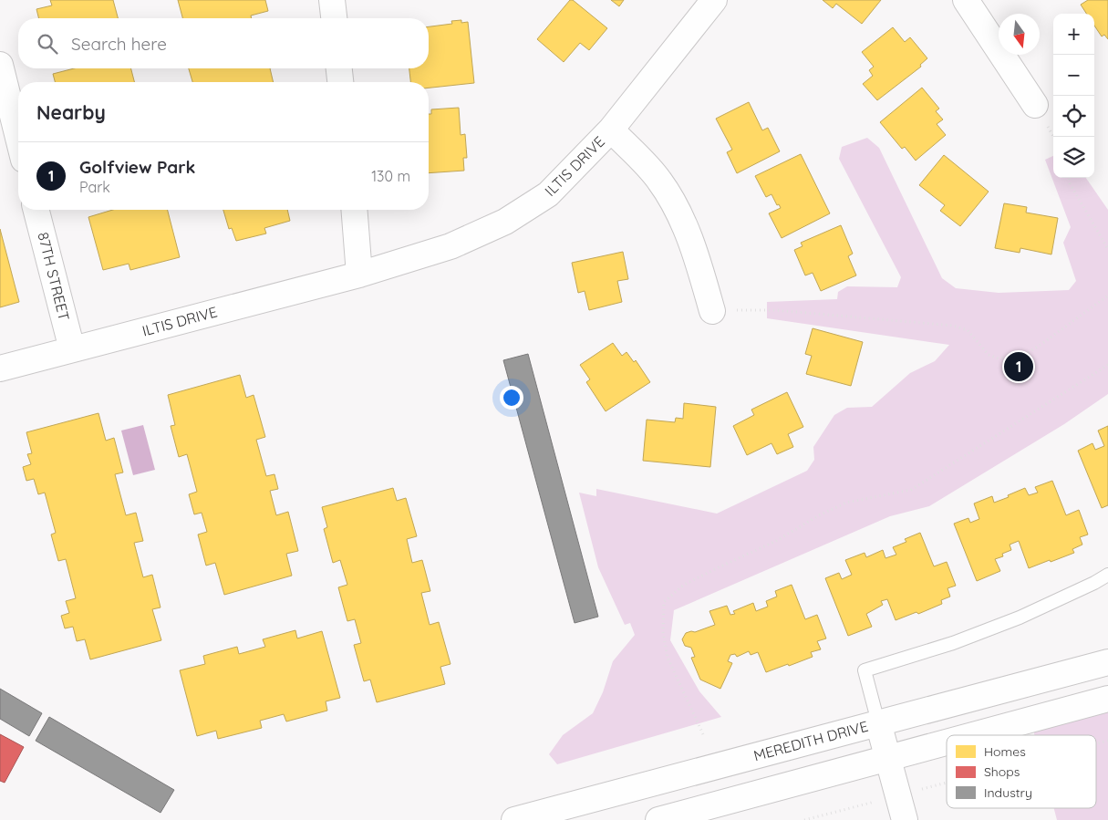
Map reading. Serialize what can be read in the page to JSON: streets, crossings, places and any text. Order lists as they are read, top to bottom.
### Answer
{
  "streets": {
    "street": ["ILTIS DRIVE", "87TH STREET", "MEREDITH DRIVE"]
  },
  "crossings": [
    ["ILTIS DRIVE", "87TH STREET"]
  ],
  "legend": ["Homes", "Shops", "Industry"],
  "north": "bottom",
  "page": {
    "map_buttons": ["+", "−"],
    "search": "Search here",
    "heading": "Nearby",
    "list": [
      {
        "mark": "1",
        "name": "Golfview Park",
        "note": "Park",
        "value": "130 m"
      }
    ],
    "pins": "1"
  }
}
